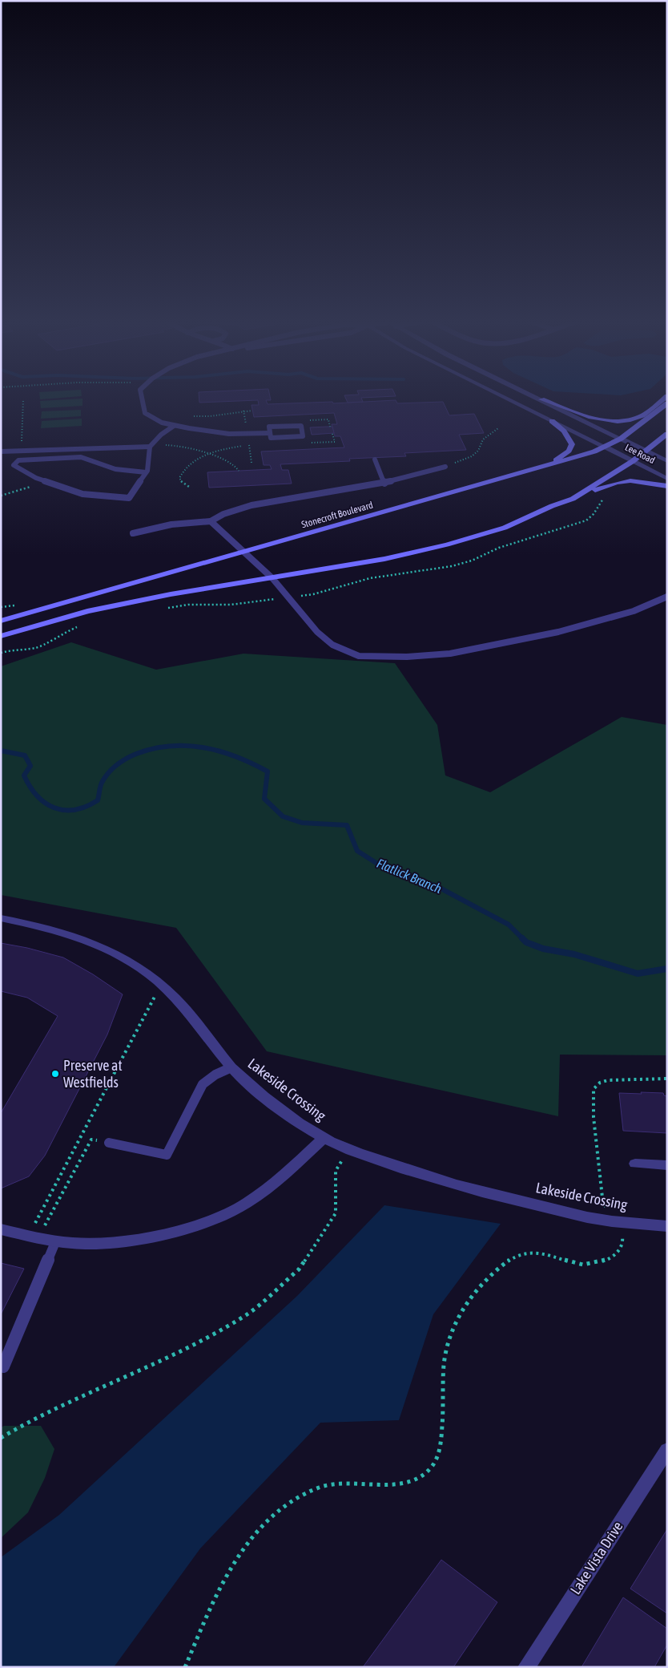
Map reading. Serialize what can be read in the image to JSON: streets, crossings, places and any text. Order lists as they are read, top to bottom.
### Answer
{
  "streets": {
    "main road": ["Stonecroft Boulevard"],
    "street": ["Lee Road", "Lakeside Crossing", "Lake Vista Drive"]
  },
  "crossings": [
    ["Lee Road", "Stonecroft Boulevard"]
  ],
  "water": ["Flatlick Branch"],
  "places": ["Preserve at Westfields"]
}
